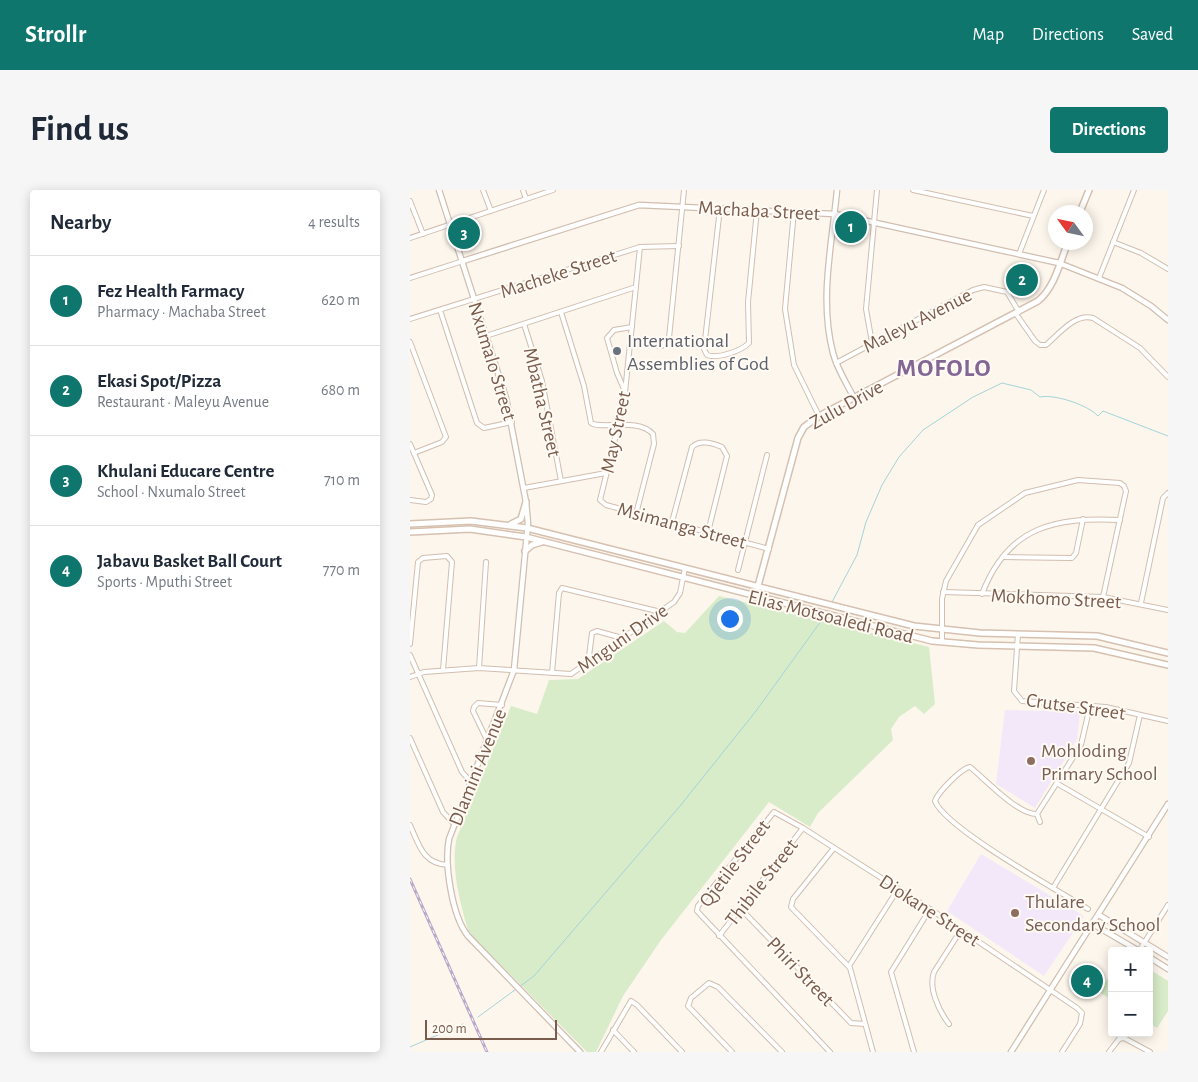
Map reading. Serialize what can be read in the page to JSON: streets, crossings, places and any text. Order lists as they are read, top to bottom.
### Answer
{
  "streets": {
    "main road": ["Zulu Drive", "Elias Motsoaledi Road"],
    "street": [
      "Machaba Street",
      "Macheke Street",
      "Maleyu Avenue",
      "Nxumalo Street",
      "Mbatha Street",
      "May Street",
      "Msimanga Street",
      "Mokhomo Street",
      "Mnguni Drive",
      "Crutse Street",
      "Dlamini Avenue",
      "Qjetile Street",
      "Thibile Street",
      "Diokane Street",
      "Phiri Street"
    ]
  },
  "crossings": [
    ["Machaba Street", "Nxumalo Street"],
    ["Machaba Street", "Zulu Drive"],
    ["Macheke Street", "Nxumalo Street"],
    ["Macheke Street", "May Street"],
    ["Maleyu Avenue", "Zulu Drive"],
    ["Nxumalo Street", "Elias Motsoaledi Road"],
    ["Nxumalo Street", "Dlamini Avenue"],
    ["Zulu Drive", "Msimanga Street"],
    ["Zulu Drive", "Elias Motsoaledi Road"],
    ["May Street", "Msimanga Street"],
    ["Elias Motsoaledi Road", "Mnguni Drive"],
    ["Elias Motsoaledi Road", "Crutse Street"],
    ["Mnguni Drive", "Dlamini Avenue"],
    ["Qjetile Street", "Thibile Street"],
    ["Qjetile Street", "Diokane Street"],
    ["Thibile Street", "Diokane Street"],
    ["Thibile Street", "Phiri Street"]
  ],
  "districts": ["MOFOLO"],
  "places": ["International Assemblies of God", "Mohloding Primary School", "Thulare Secondary School"],
  "scale_bar": "200 m",
  "north": "top left",
  "page": {
    "header": "Strollr",
    "nav": ["Map", "Directions", "Saved"],
    "buttons": "Directions",
    "title": "Find us",
    "heading": ["Nearby", "4 results"],
    "pins": [
      "1",
      "3",
      "2",
      "4"
    ],
    "list": [
      {
        "mark": "1",
        "name": "Fez Health Farmacy",
        "note": "Pharmacy · Machaba Street",
        "value": "620 m"
      },
      {
        "mark": "2",
        "name": "Ekasi Spot/Pizza",
        "note": "Restaurant · Maleyu Avenue",
        "value": "680 m"
      },
      {
        "mark": "3",
        "name": "Khulani Educare Centre",
        "note": "School · Nxumalo Street",
        "value": "710 m"
      },
      {
        "mark": "4",
        "name": "Jabavu Basket Ball Court",
        "note": "Sports · Mputhi Street",
        "value": "770 m"
      }
    ],
    "map_buttons": ["+", "−"],
    "scale": "200 m"
  }
}
